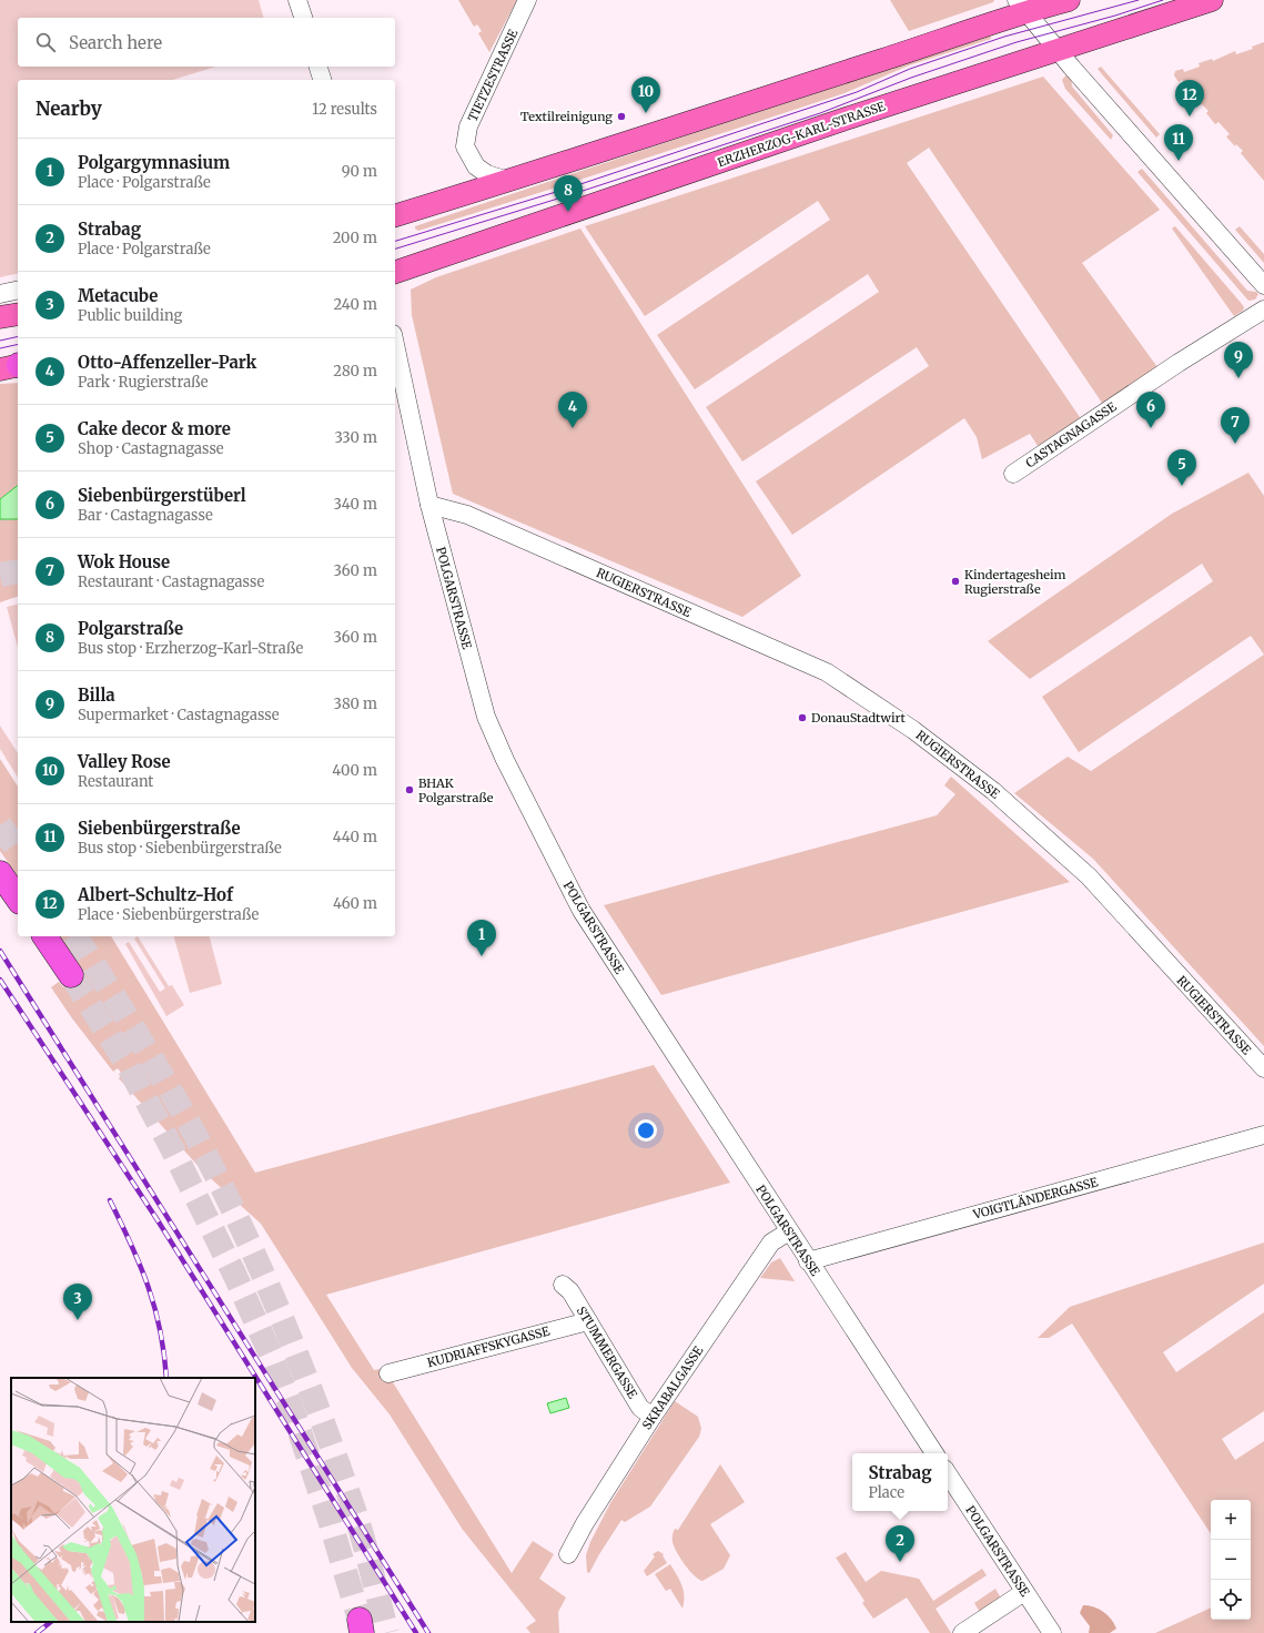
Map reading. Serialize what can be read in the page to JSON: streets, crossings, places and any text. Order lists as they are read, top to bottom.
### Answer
{
  "streets": {
    "main road": ["ERZHERZOG-KARL-STRASSE"],
    "street": [
      "TIETZESTRASSE",
      "CASTAGNAGASSE",
      "RUGIERSTRASSE",
      "POLGARSTRASSE",
      "VOIGTLÄNDERGASSE",
      "KUDRIAFFSKYGASSE",
      "STUMMERGASSE",
      "SKRABALGASSE"
    ]
  },
  "crossings": [
    ["RUGIERSTRASSE", "POLGARSTRASSE"],
    ["POLGARSTRASSE", "VOIGTLÄNDERGASSE"],
    ["POLGARSTRASSE", "SKRABALGASSE"],
    ["KUDRIAFFSKYGASSE", "STUMMERGASSE"],
    ["STUMMERGASSE", "SKRABALGASSE"]
  ],
  "places": [
    "Textilreinigung",
    "Kindertagesheim Rugierstraße",
    "DonauStadtwirt",
    "BHAK Polgarstraße"
  ],
  "page": {
    "search": "Search here",
    "pins": [
      "10",
      "12",
      "11",
      "8",
      "9",
      "4",
      "6",
      "7",
      "5",
      "1",
      "3",
      "2"
    ],
    "heading": ["Nearby", "12 results"],
    "list": [
      {
        "mark": "1",
        "name": "Polgargymnasium",
        "note": "Place · Polgarstraße",
        "value": "90 m"
      },
      {
        "mark": "2",
        "name": "Strabag",
        "note": "Place · Polgarstraße",
        "value": "200 m"
      },
      {
        "mark": "3",
        "name": "Metacube",
        "note": "Public building",
        "value": "240 m"
      },
      {
        "mark": "4",
        "name": "Otto-Affenzeller-Park",
        "note": "Park · Rugierstraße",
        "value": "280 m"
      },
      {
        "mark": "5",
        "name": "Cake decor & more",
        "note": "Shop · Castagnagasse",
        "value": "330 m"
      },
      {
        "mark": "6",
        "name": "Siebenbürgerstüberl",
        "note": "Bar · Castagnagasse",
        "value": "340 m"
      },
      {
        "mark": "7",
        "name": "Wok House",
        "note": "Restaurant · Castagnagasse",
        "value": "360 m"
      },
      {
        "mark": "8",
        "name": "Polgarstraße",
        "note": "Bus stop · Erzherzog-Karl-Straße",
        "value": "360 m"
      },
      {
        "mark": "9",
        "name": "Billa",
        "note": "Supermarket · Castagnagasse",
        "value": "380 m"
      },
      {
        "mark": "10",
        "name": "Valley Rose",
        "note": "Restaurant",
        "value": "400 m"
      },
      {
        "mark": "11",
        "name": "Siebenbürgerstraße",
        "note": "Bus stop · Siebenbürgerstraße",
        "value": "440 m"
      },
      {
        "mark": "12",
        "name": "Albert-Schultz-Hof",
        "note": "Place · Siebenbürgerstraße",
        "value": "460 m"
      }
    ],
    "popup": ["Strabag", "Place"],
    "map_buttons": ["+", "−"]
  }
}
